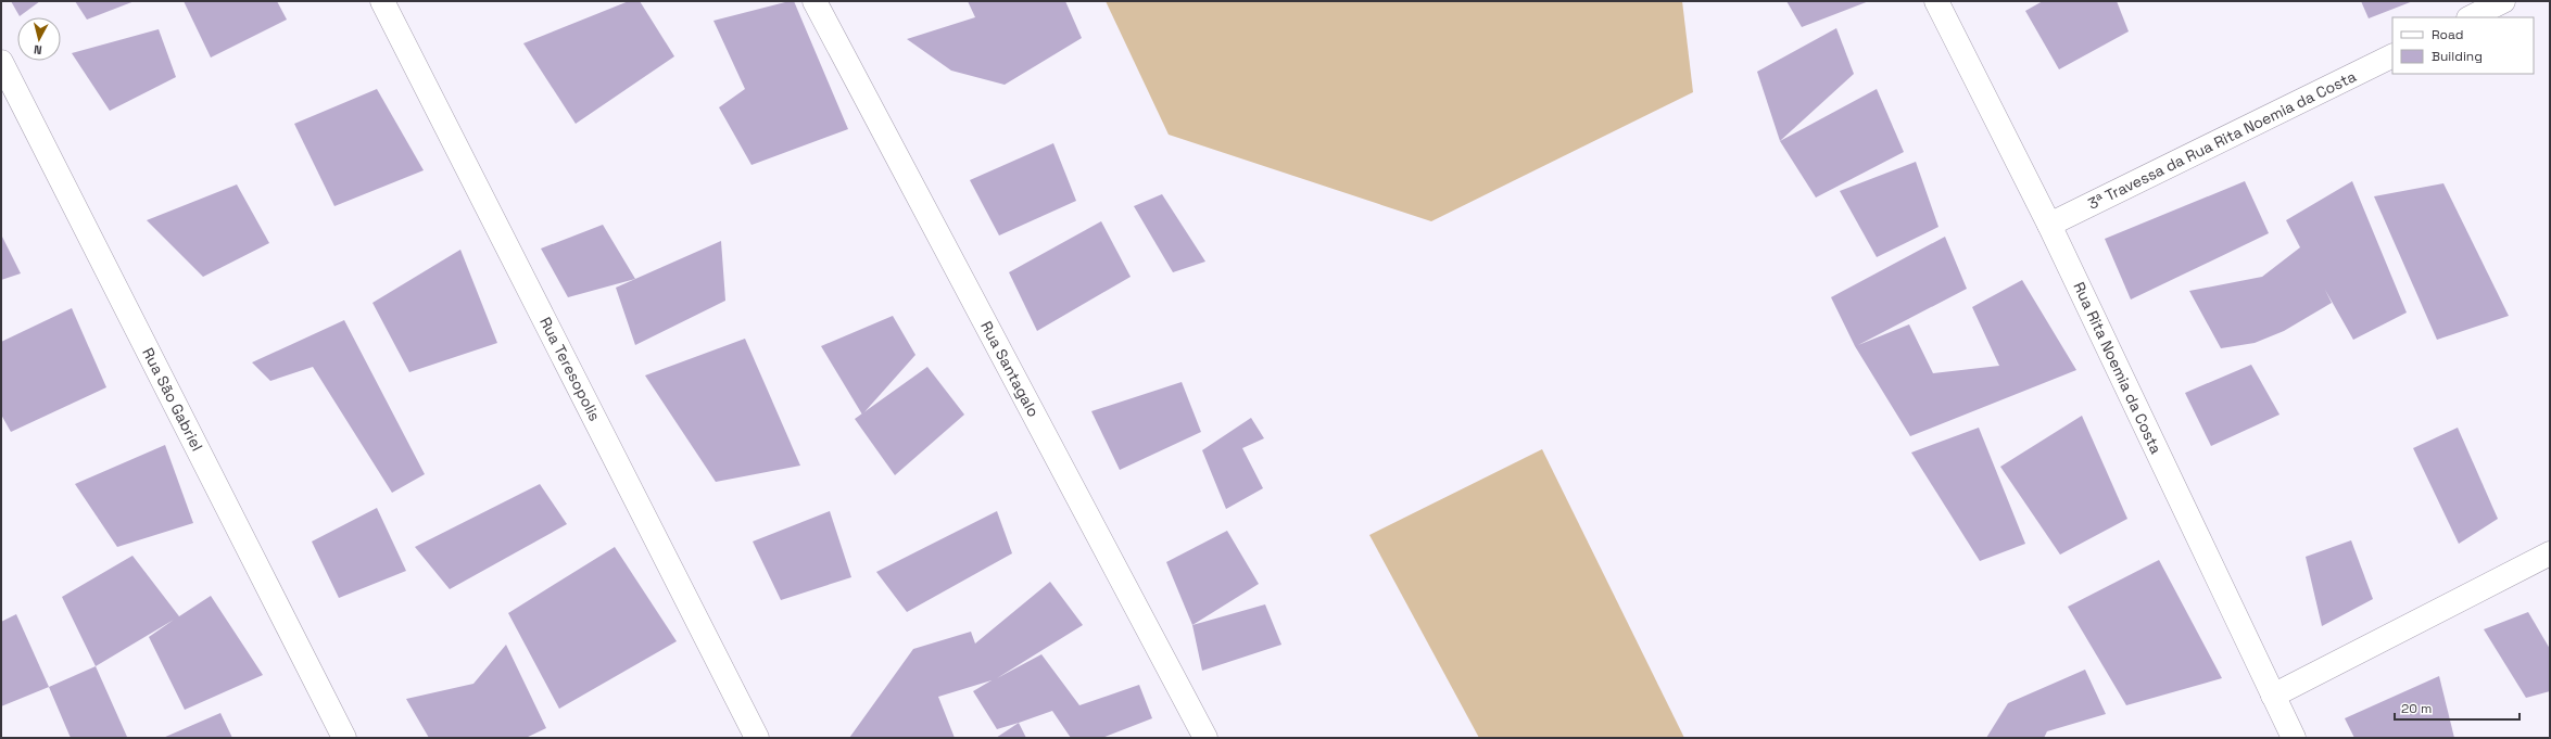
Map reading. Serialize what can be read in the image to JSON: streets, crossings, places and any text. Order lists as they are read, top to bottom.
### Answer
{
  "streets": {
    "street": [
      "3ª Travessa da Rua Rita Noemia da Costa",
      "Rua Rita Noemia da Costa",
      "Rua Teresopolis",
      "Rua Santagalo",
      "Rua São Gabriel"
    ]
  },
  "crossings": [
    ["3ª Travessa da Rua Rita Noemia da Costa", "Rua Rita Noemia da Costa"]
  ],
  "legend": ["Road", "Building"],
  "scale_bar": "20 m",
  "north": "bottom"
}
